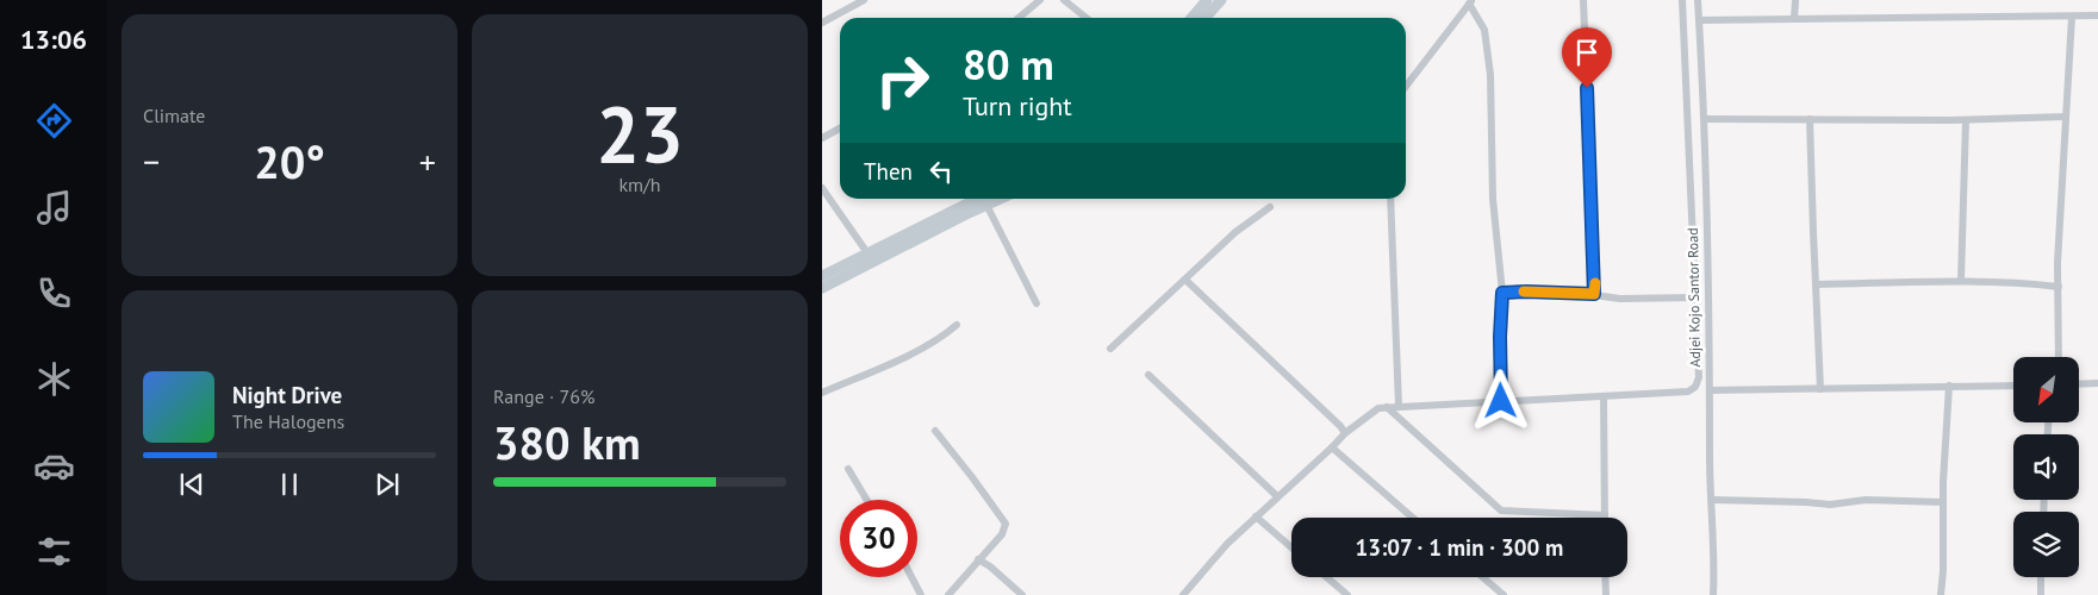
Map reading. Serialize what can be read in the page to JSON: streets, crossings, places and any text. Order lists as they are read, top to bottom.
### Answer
{
  "streets": {
    "street": ["Adjei Kojo Santor Road"]
  },
  "north": "bottom left",
  "page": {
    "tabs": "13:06",
    "tile": [
      "Climate",
      ["23", "km/h"],
      ["Range · 76%", "380 km"]
    ],
    "turn": ["80 m", "Turn right"],
    "heat": ["−", "20°", "+"],
    "then": "Then",
    "song": ["Night Drive", "The Halogens"],
    "limit": "30",
    "trip": "13:07 · 1 min · 300 m"
  }
}
